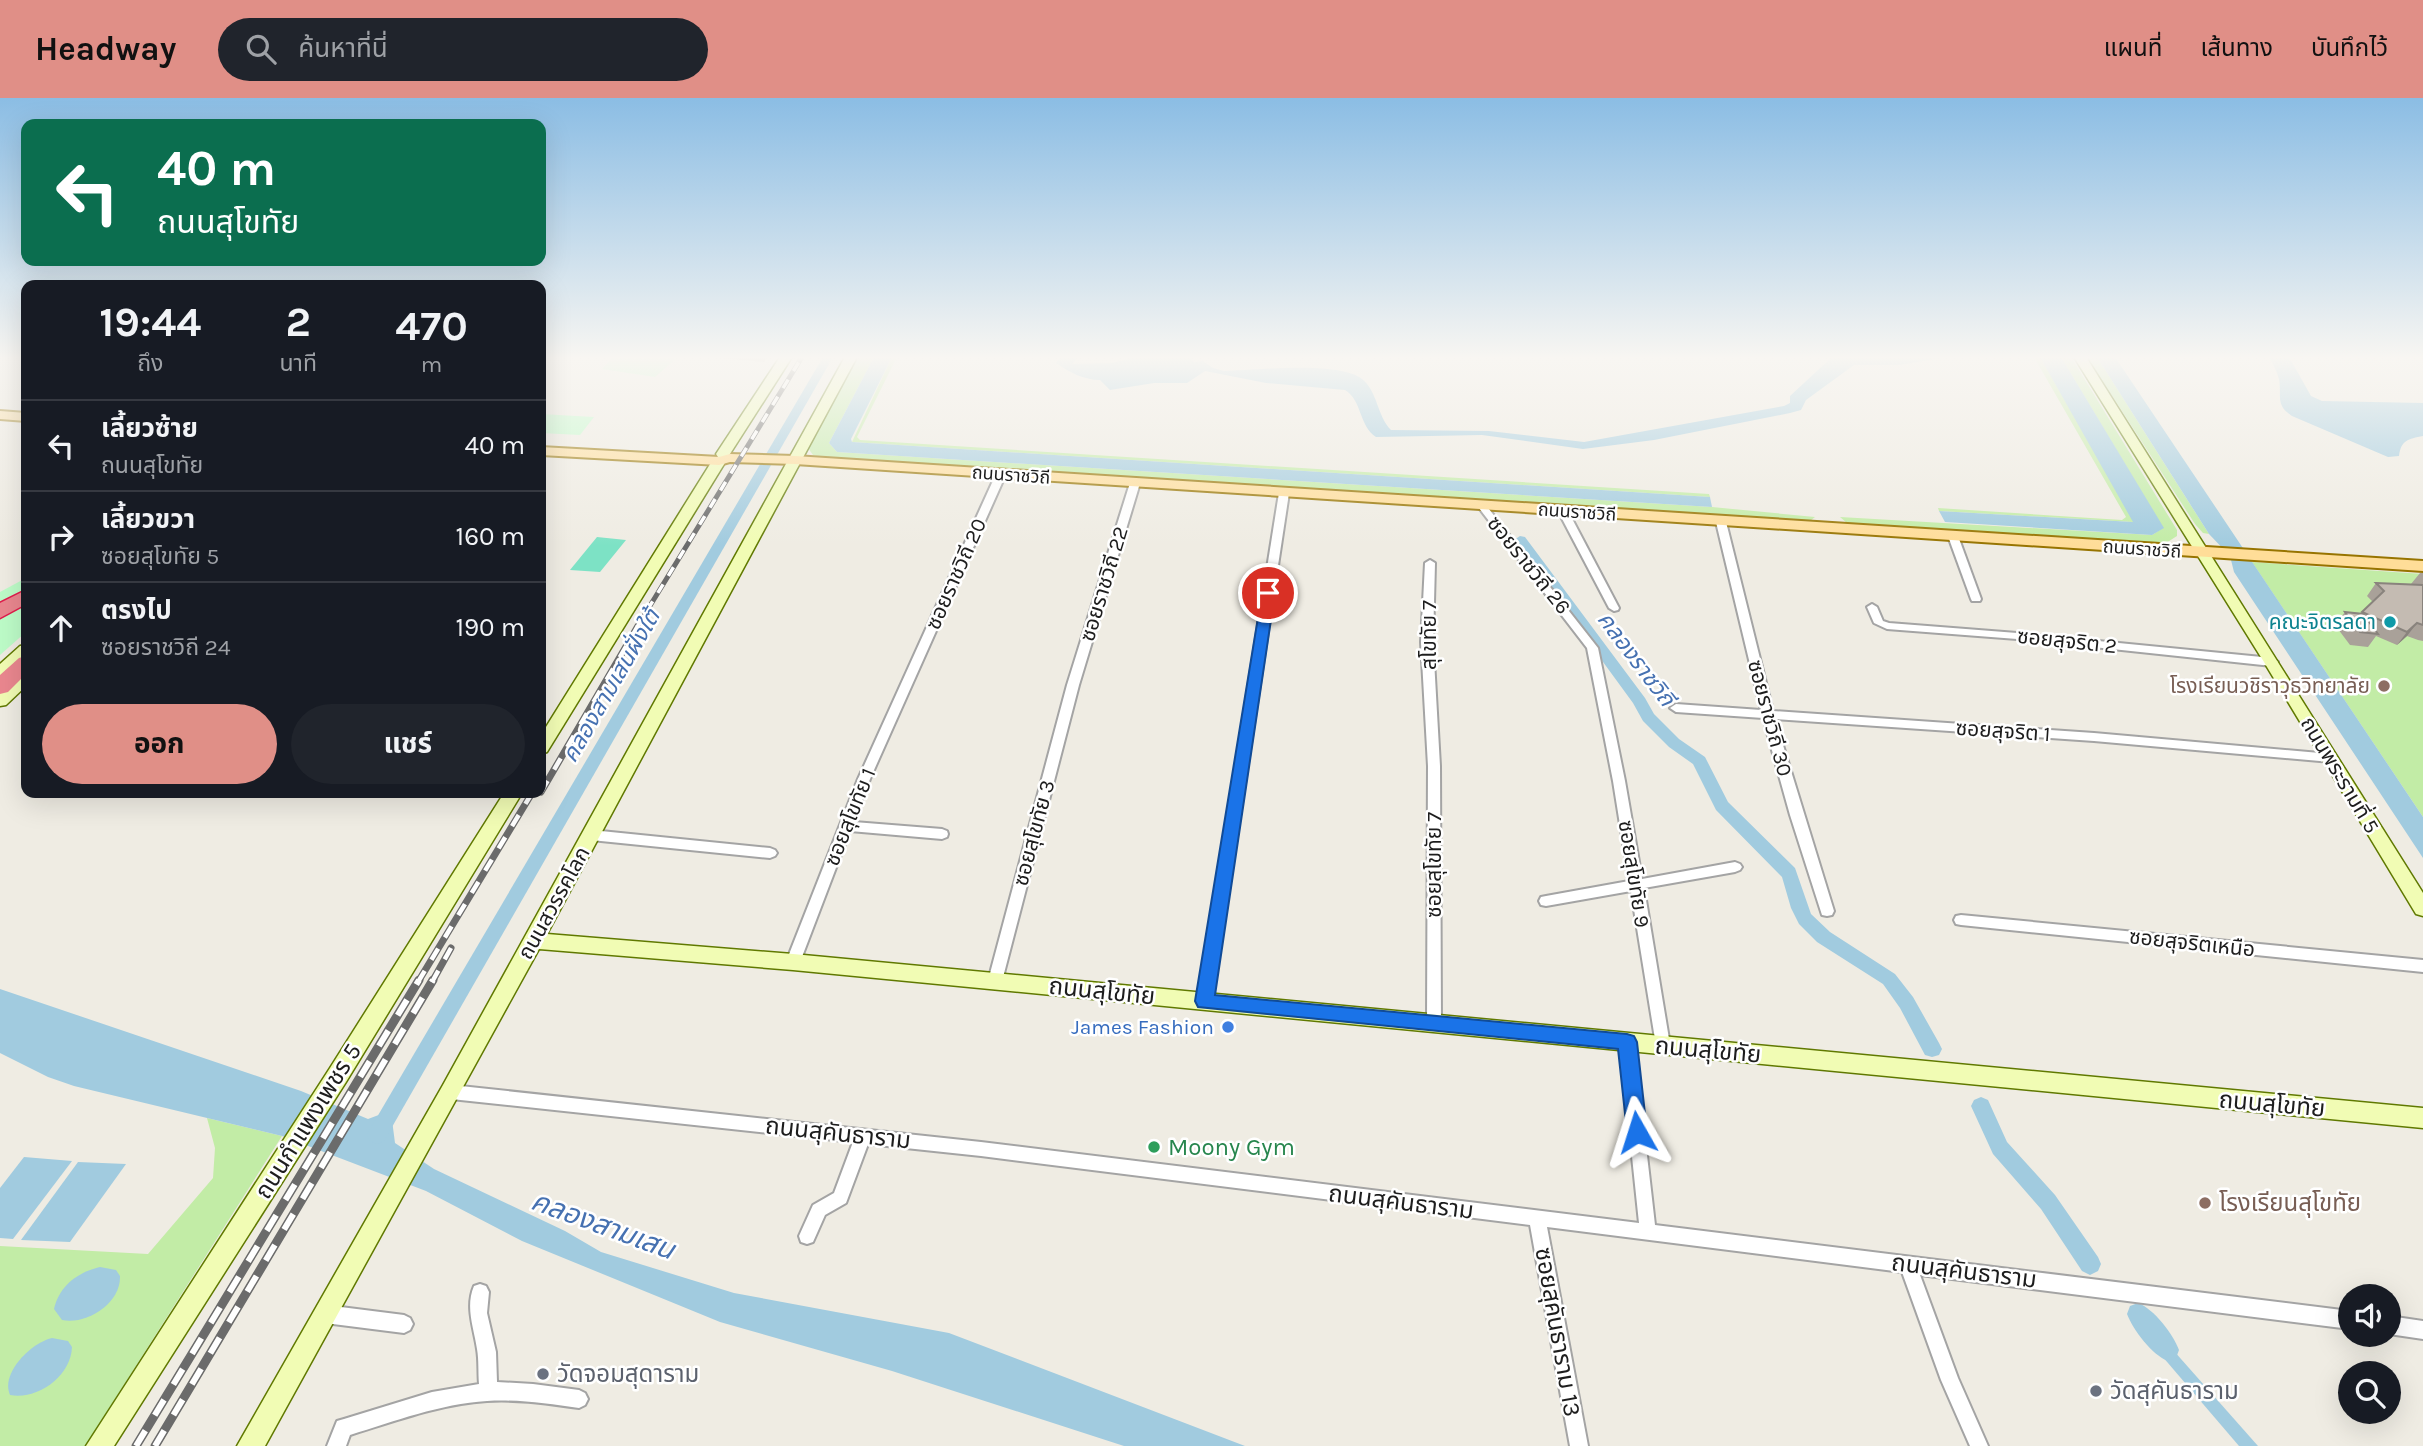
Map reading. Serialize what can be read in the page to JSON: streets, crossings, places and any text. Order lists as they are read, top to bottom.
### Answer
{
  "streets": {
    "main road": ["ถนนราชวิถี"],
    "street": [
      "ซอยราชวิถี 26",
      "ซอยราชวิถี 20",
      "ซอยราชวิถี 22",
      "สุโขทัย 7",
      "ซอยสุจริต 2",
      "ซอยราชวิถี 30",
      "ซอยสุจริต 1",
      "ถนนพระรามที่ 5",
      "ซอยสุโขทัย 1",
      "ซอยสุโขทัย 3",
      "ซอยสุโขทัย 7",
      "ซอยสุโขทัย 9",
      "ถนนสวรรคโลก",
      "ซอยสุจริตเหนือ",
      "ถนนสุโขทัย",
      "ถนนกำแพงเพชร 5",
      "ถนนสุคันธาราม",
      "ซอยสุคันธาราม 13"
    ]
  },
  "crossings": [
    ["ถนนราชวิถี", "ซอยราชวิถี 26"],
    ["ถนนราชวิถี", "ซอยราชวิถี 20"],
    ["ถนนราชวิถี", "ซอยราชวิถี 22"],
    ["ถนนราชวิถี", "ซอยราชวิถี 30"],
    ["ถนนราชวิถี", "ถนนพระรามที่ 5"],
    ["ถนนราชวิถี", "ถนนสวรรคโลก"],
    ["ซอยราชวิถี 26", "ซอยสุโขทัย 9"],
    ["ซอยราชวิถี 20", "ซอยสุโขทัย 1"],
    ["ซอยราชวิถี 22", "ซอยสุโขทัย 3"],
    ["สุโขทัย 7", "ซอยสุโขทัย 7"],
    ["ซอยสุจริต 2", "ถนนพระรามที่ 5"],
    ["ซอยราชวิถี 30", "ซอยสุจริต 1"],
    ["ซอยสุจริต 1", "ถนนพระรามที่ 5"],
    ["ซอยสุโขทัย 1", "ถนนสุโขทัย"],
    ["ซอยสุโขทัย 3", "ถนนสุโขทัย"],
    ["ซอยสุโขทัย 7", "ถนนสุโขทัย"],
    ["ซอยสุโขทัย 9", "ถนนสุโขทัย"],
    ["ถนนสวรรคโลก", "ถนนสุโขทัย"],
    ["ถนนสวรรคโลก", "ถนนสุคันธาราม"],
    ["ถนนสุคันธาราม", "ซอยสุคันธาราม 13"]
  ],
  "water": ["คลองราชวิถี", "คลองสามเสนฝั่งใต้", "คลองสามเสน"],
  "places": [
    "คณะจิตรลดา",
    "โรงเรียนวชิราวุธวิทยาลัย",
    "James Fashion",
    "Moony Gym",
    "โรงเรียนสุโขทัย",
    "วัดจอมสุดาราม",
    "วัดสุคันธาราม"
  ],
  "page": {
    "header": "Headway",
    "search": "ค้นหาที่นี่",
    "nav": ["แผนที่", "เส้นทาง", "บันทึกไว้"],
    "turn": ["40 m", "ถนนสุโขทัย"],
    "eta": [
      "19:44",
      "ถึง",
      "2",
      "นาที",
      "470",
      "m"
    ],
    "list": [
      {
        "name": "เลี้ยวซ้าย",
        "note": "ถนนสุโขทัย",
        "value": "40 m"
      },
      {
        "name": "เลี้ยวขวา",
        "note": "ซอยสุโขทัย 5",
        "value": "160 m"
      },
      {
        "name": "ตรงไป",
        "note": "ซอยราชวิถี 24",
        "value": "190 m"
      }
    ],
    "buttons": ["ออก", "แชร์"]
  }
}
